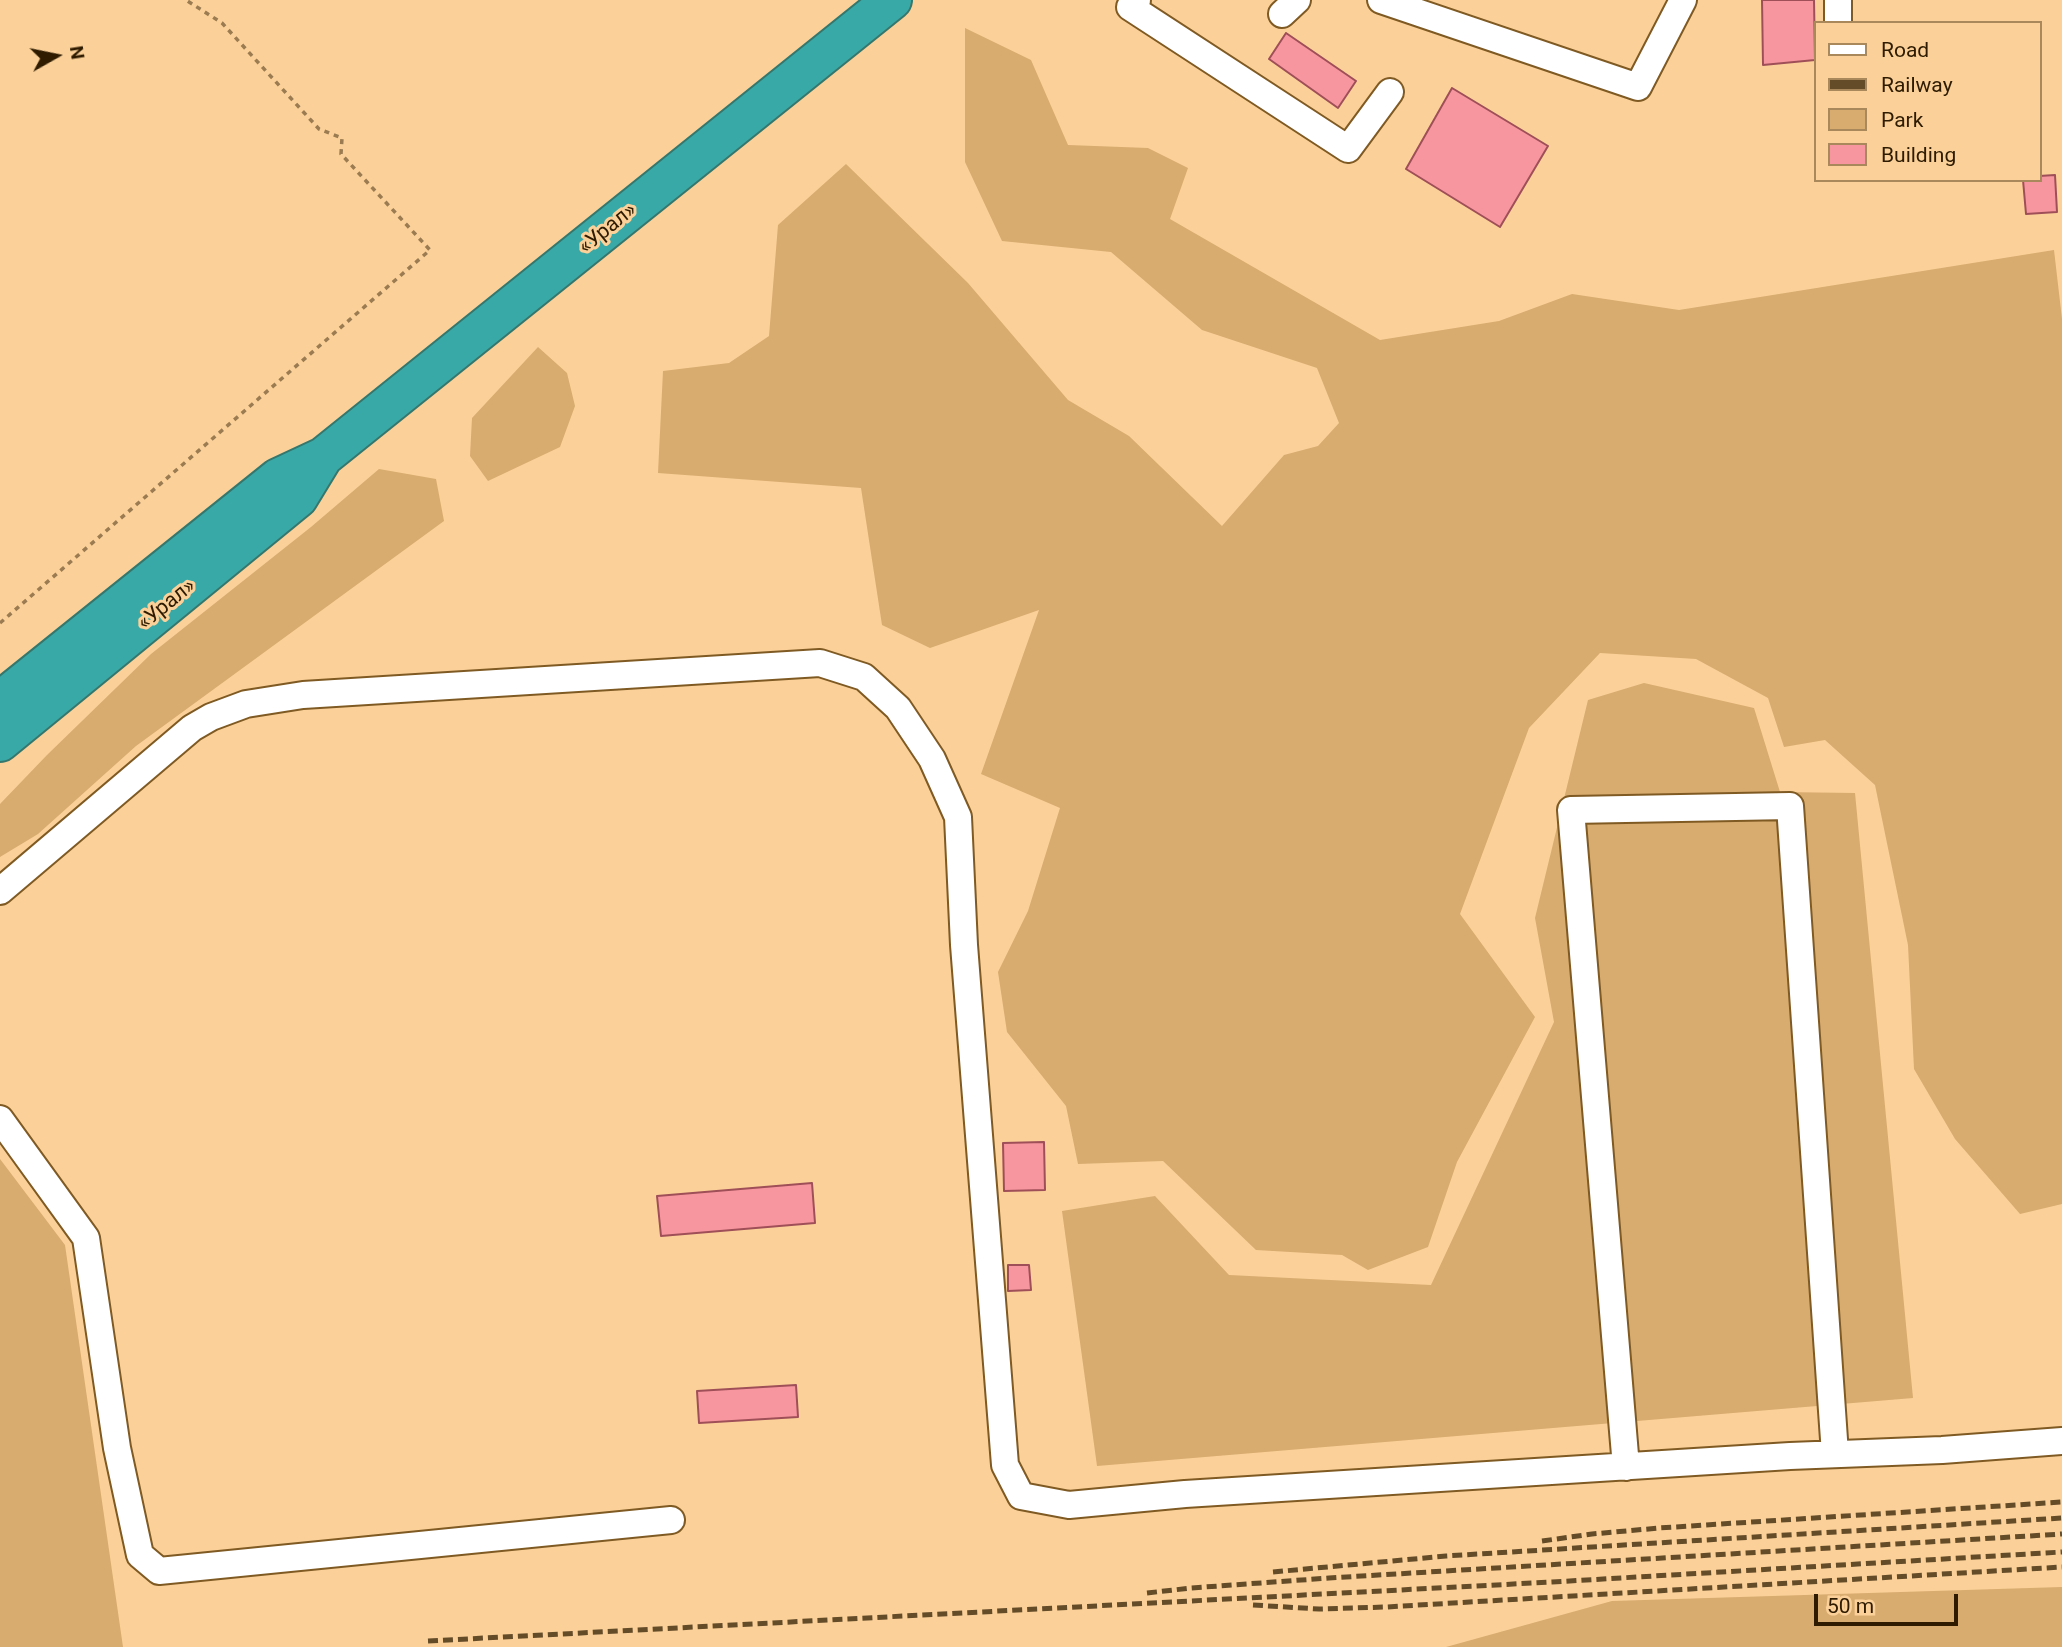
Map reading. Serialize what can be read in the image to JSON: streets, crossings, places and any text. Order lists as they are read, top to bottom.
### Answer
{
  "streets": {
    "highway": ["«Урал»"]
  },
  "legend": [
    "Road",
    "Railway",
    "Park",
    "Building"
  ],
  "scale_bar": "50 m",
  "north": "right"
}
